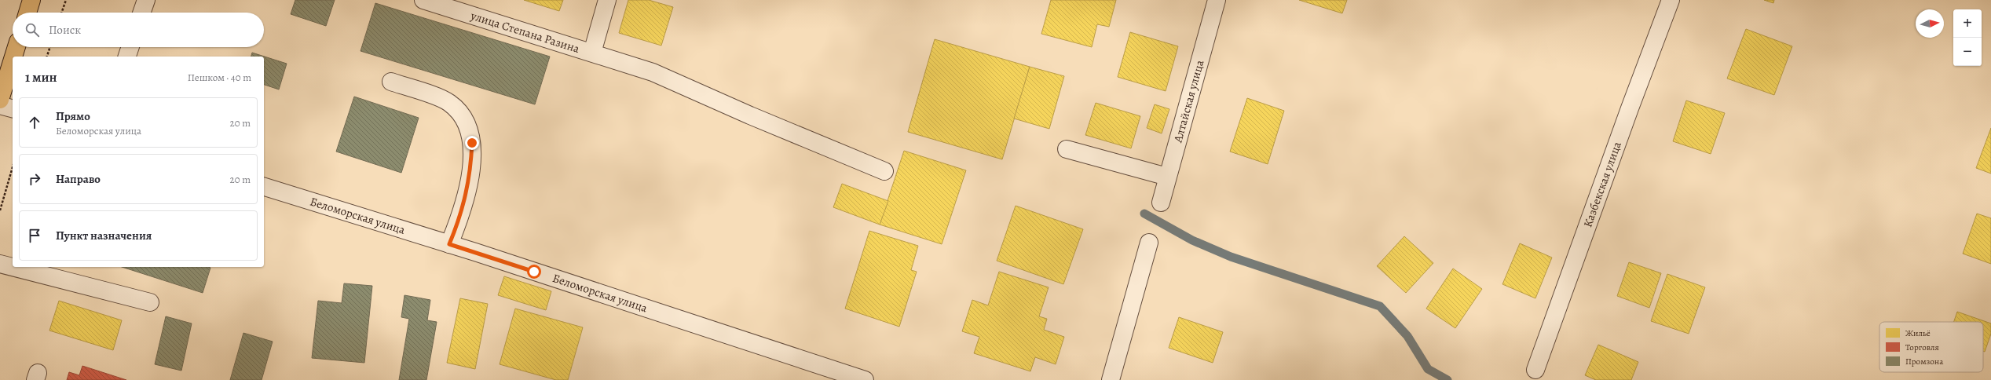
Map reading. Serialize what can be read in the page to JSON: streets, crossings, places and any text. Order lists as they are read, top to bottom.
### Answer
{
  "streets": {
    "street": [
      "улица Степана Разина",
      "Алтайская улица",
      "Казбекская улица",
      "Беломорская улица"
    ]
  },
  "legend": ["Жильё", "Торговля", "Промзона"],
  "north": "right",
  "page": {
    "map_buttons": ["+", "−"],
    "search": "Поиск",
    "heading": ["1 мин", "Пешком · 40 m"],
    "list": [
      ["Прямо", "Беломорская улица", "20 m"],
      ["Направо", "20 m"],
      "Пункт назначения"
    ]
  }
}
